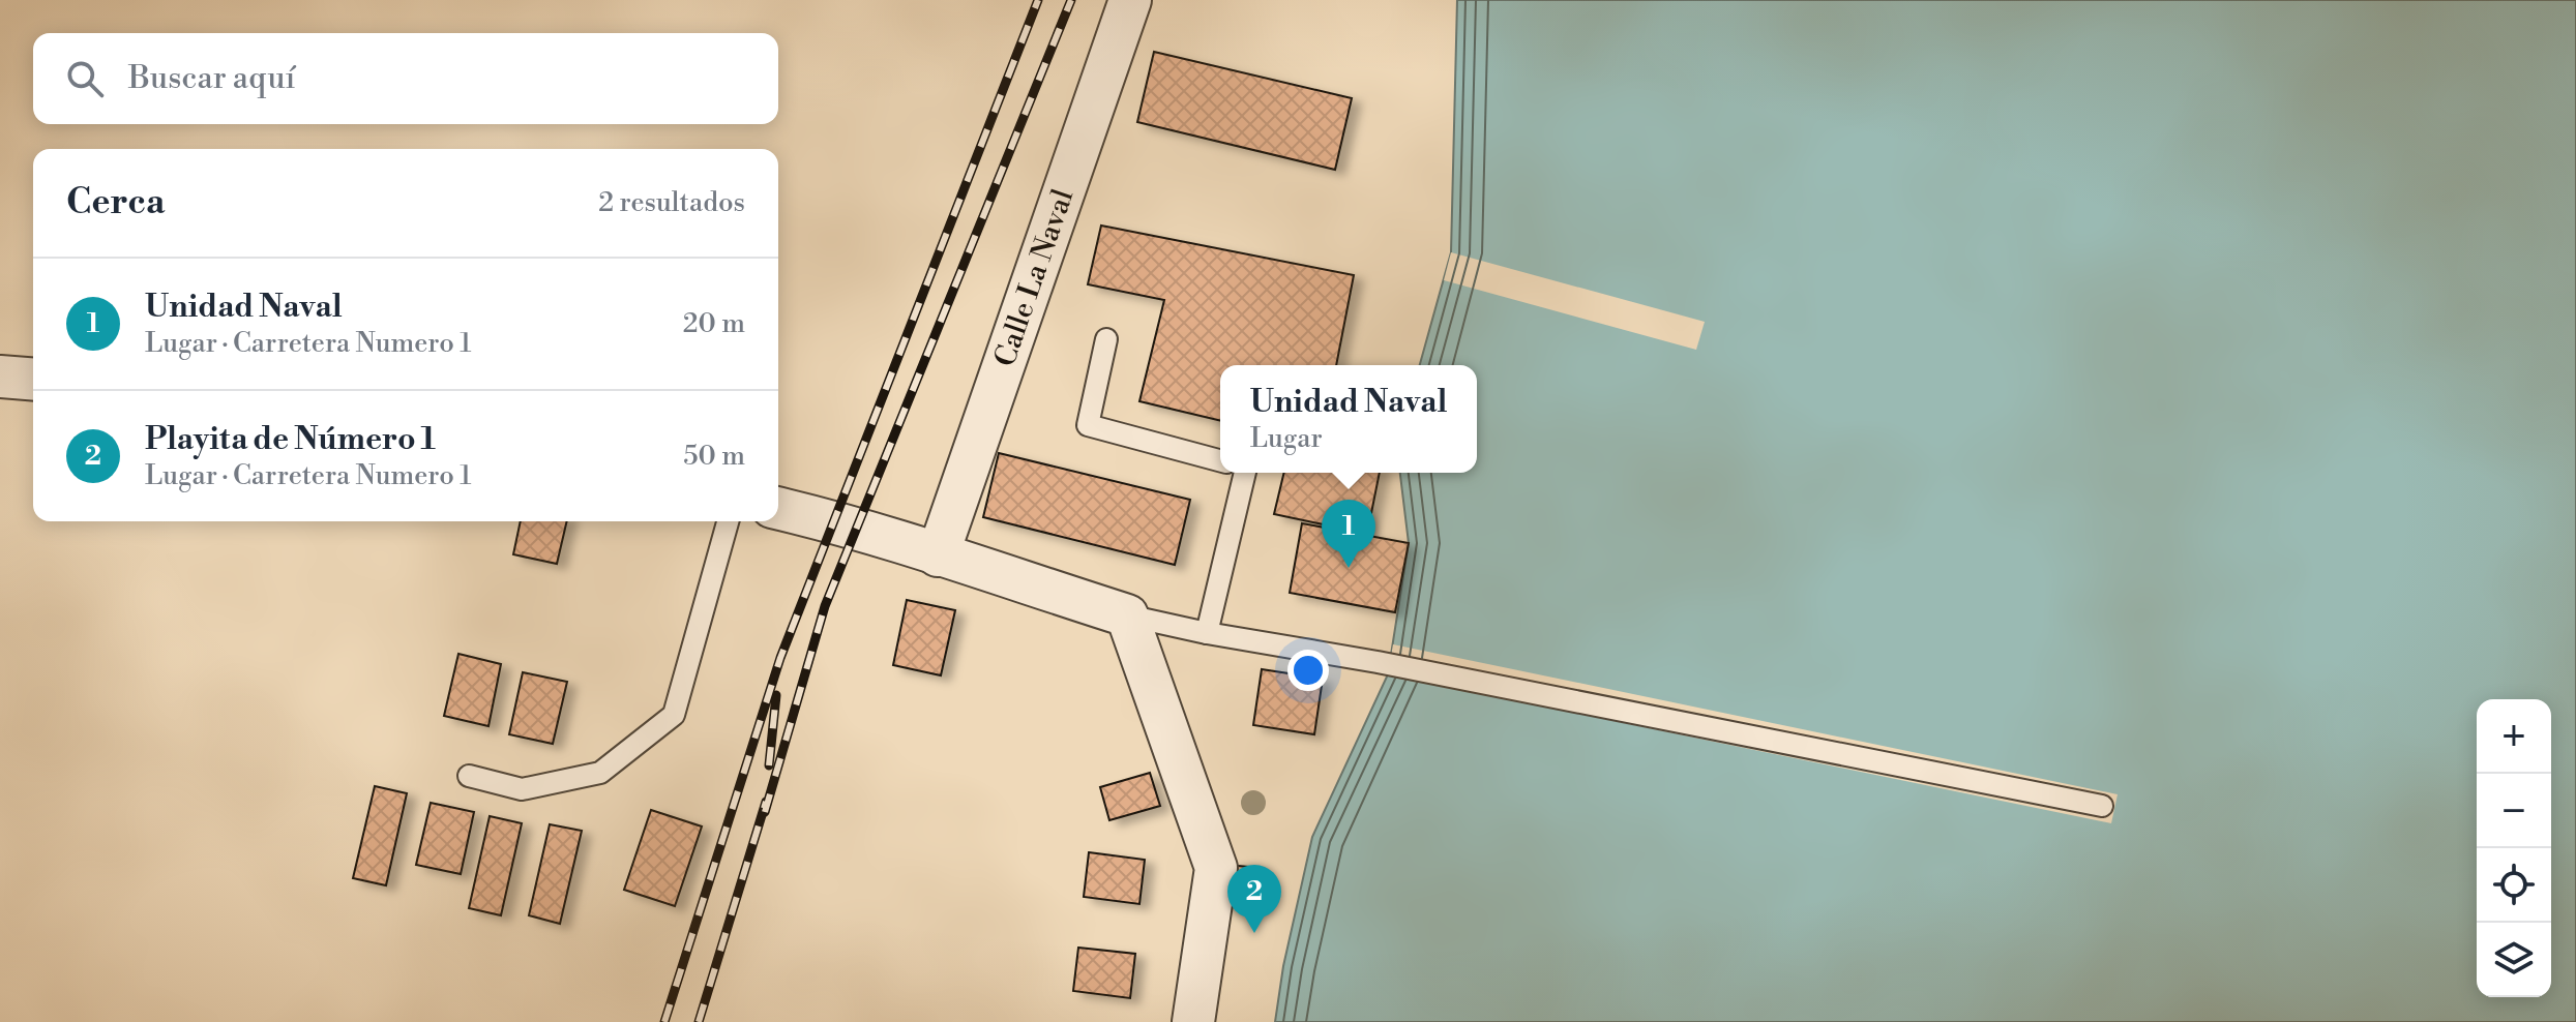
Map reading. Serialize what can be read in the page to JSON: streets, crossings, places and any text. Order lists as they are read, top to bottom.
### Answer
{
  "streets": {
    "street": ["Calle La Naval"]
  },
  "page": {
    "search": "Buscar aquí",
    "heading": ["Cerca", "2 resultados"],
    "list": [
      {
        "mark": "1",
        "name": "Unidad Naval",
        "note": "Lugar · Carretera Numero 1",
        "value": "20 m"
      },
      {
        "mark": "2",
        "name": "Playita de Número 1",
        "note": "Lugar · Carretera Numero 1",
        "value": "50 m"
      }
    ],
    "popup": ["Unidad Naval", "Lugar"],
    "pins": ["1", "2"],
    "map_buttons": ["+", "−"]
  }
}
